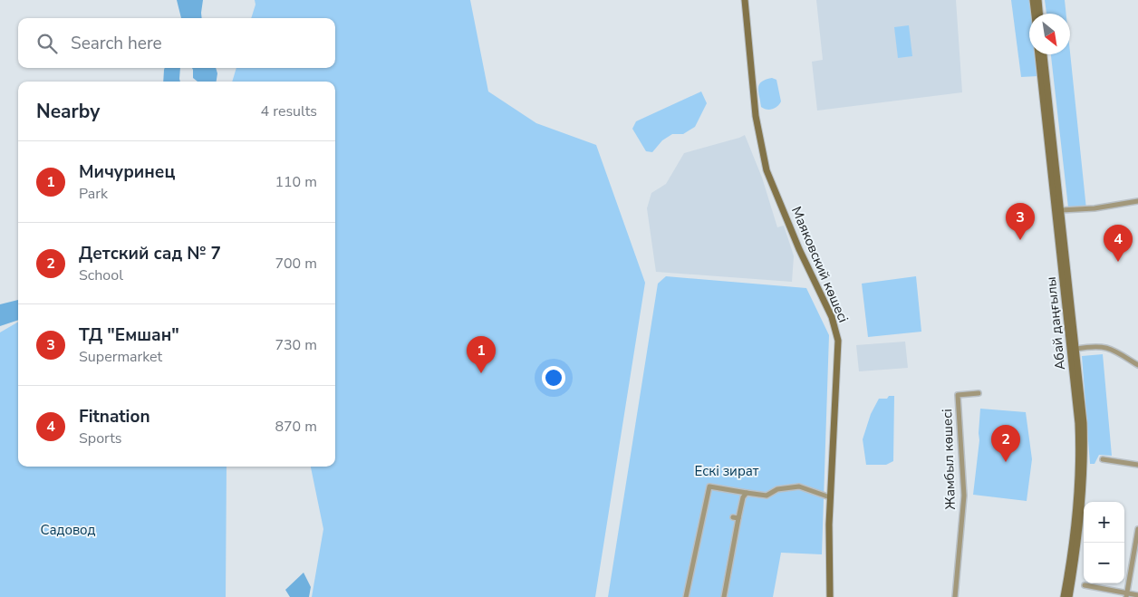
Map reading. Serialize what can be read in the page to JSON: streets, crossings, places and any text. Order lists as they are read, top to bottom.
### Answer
{
  "streets": {
    "main road": ["Маяковский көшесі", "Абай даңғылы"],
    "street": ["Жамбыл көшесі"]
  },
  "parks": ["Ескі зират", "Садовод"],
  "north": "bottom right",
  "page": {
    "search": "Search here",
    "heading": ["Nearby", "4 results"],
    "list": [
      {
        "mark": "1",
        "name": "Мичуринец",
        "note": "Park",
        "value": "110 m"
      },
      {
        "mark": "2",
        "name": "Детский сад № 7",
        "note": "School",
        "value": "700 m"
      },
      {
        "mark": "3",
        "name": "ТД \"Емшан\"",
        "note": "Supermarket",
        "value": "730 m"
      },
      {
        "mark": "4",
        "name": "Fitnation",
        "note": "Sports",
        "value": "870 m"
      }
    ],
    "pins": [
      "3",
      "4",
      "1",
      "2"
    ],
    "map_buttons": ["+", "−"]
  }
}
